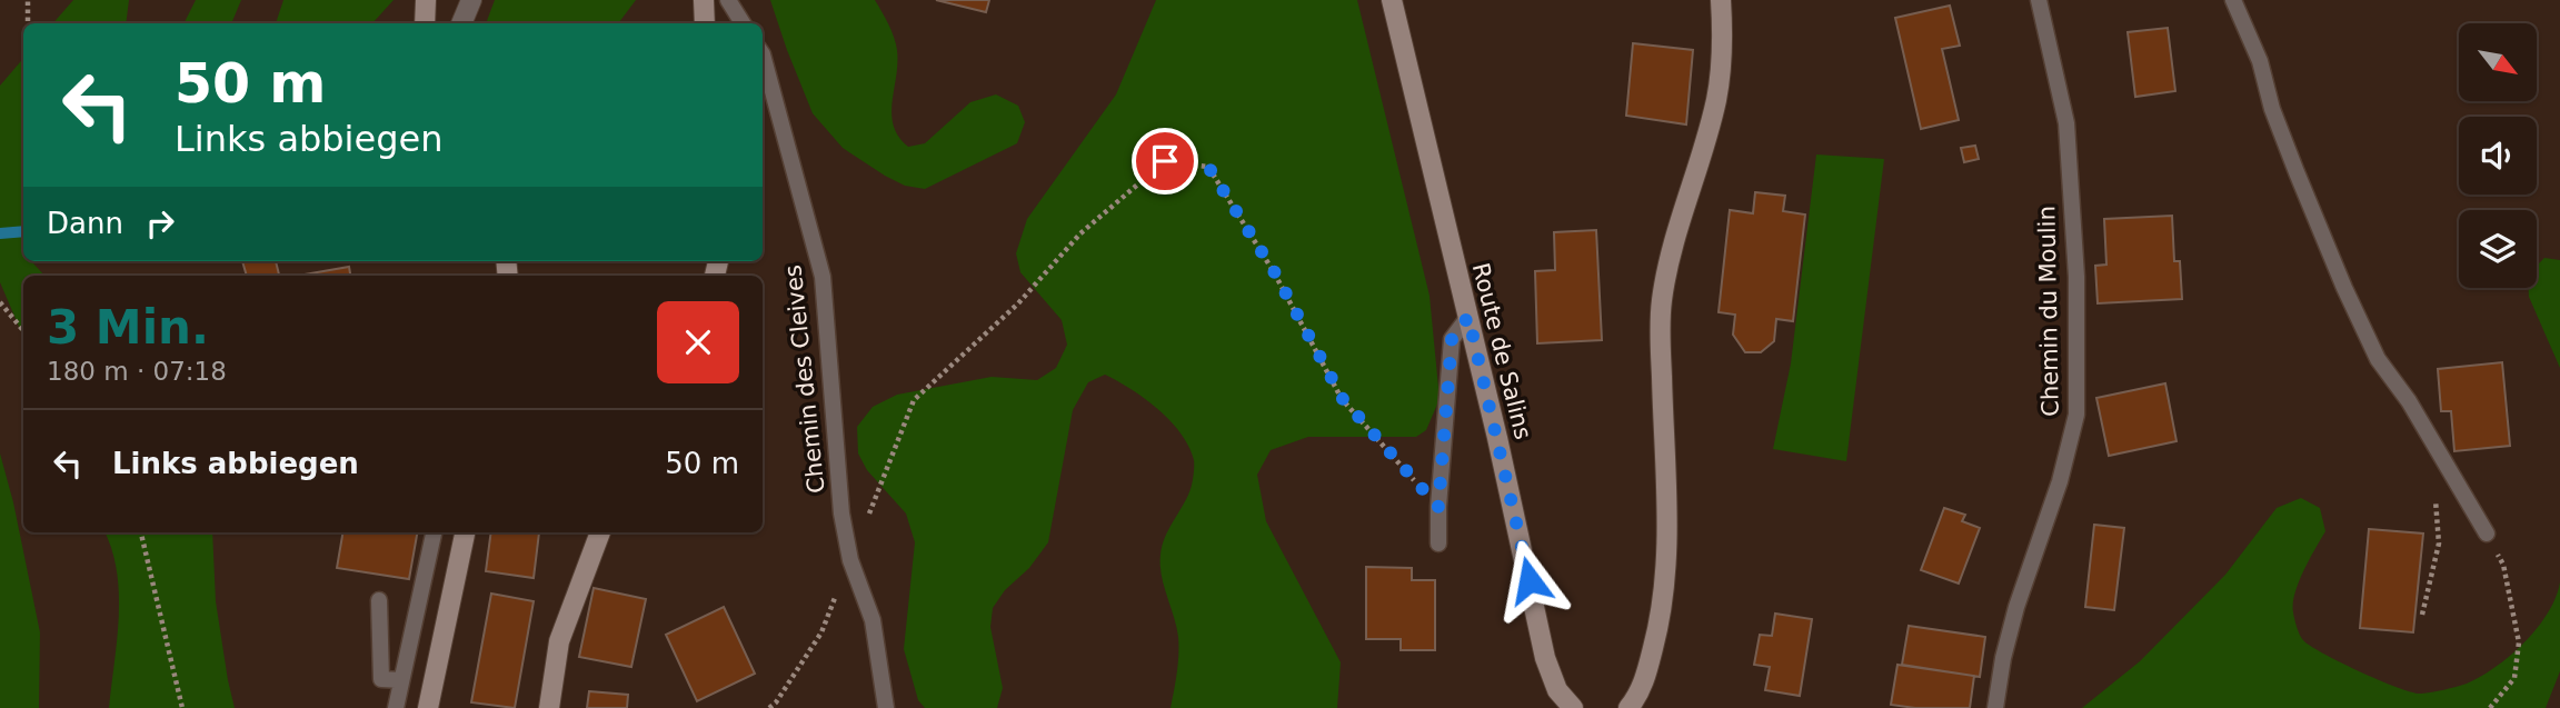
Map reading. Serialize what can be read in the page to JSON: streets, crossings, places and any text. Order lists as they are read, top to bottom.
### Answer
{
  "streets": {
    "street": ["Route de Salins"],
    "lane": ["Chemin du Moulin", "Chemin des Cleives"]
  },
  "north": "bottom right",
  "page": {
    "turn": ["50 m", "Links abbiegen"],
    "then": "Dann",
    "heading": ["3 Min.", "180 m · 07:18"],
    "list": [
      {
        "name": "Links abbiegen",
        "value": "50 m"
      }
    ]
  }
}
